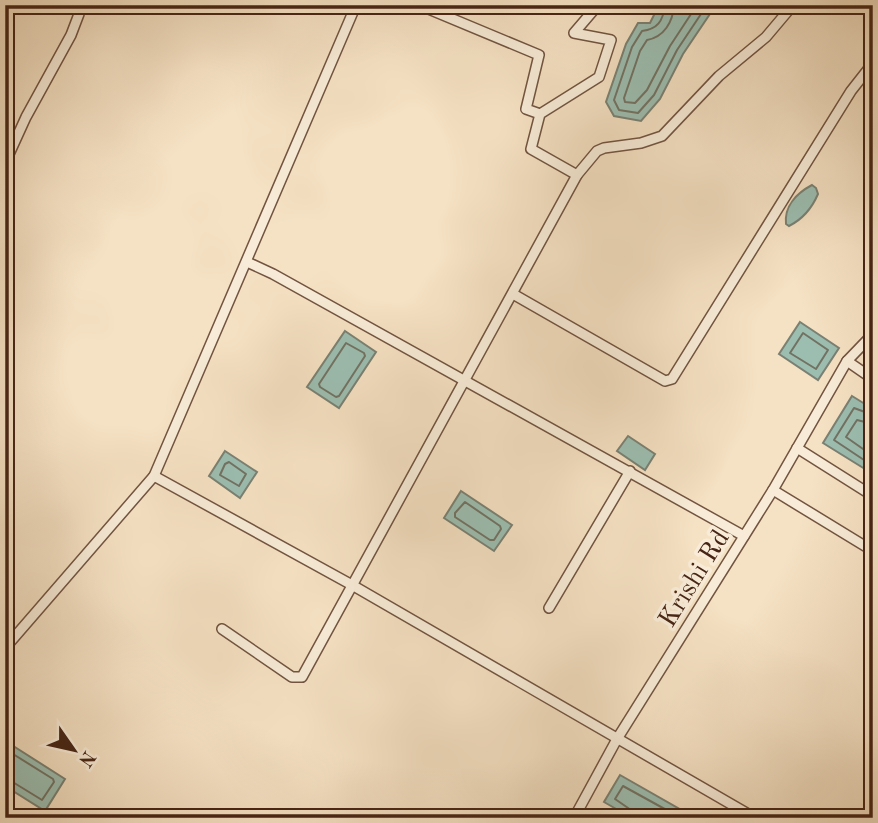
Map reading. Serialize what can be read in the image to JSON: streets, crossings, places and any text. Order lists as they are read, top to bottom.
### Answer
{
  "streets": {
    "street": ["Krishi Rd"]
  },
  "north": "bottom right"
}
